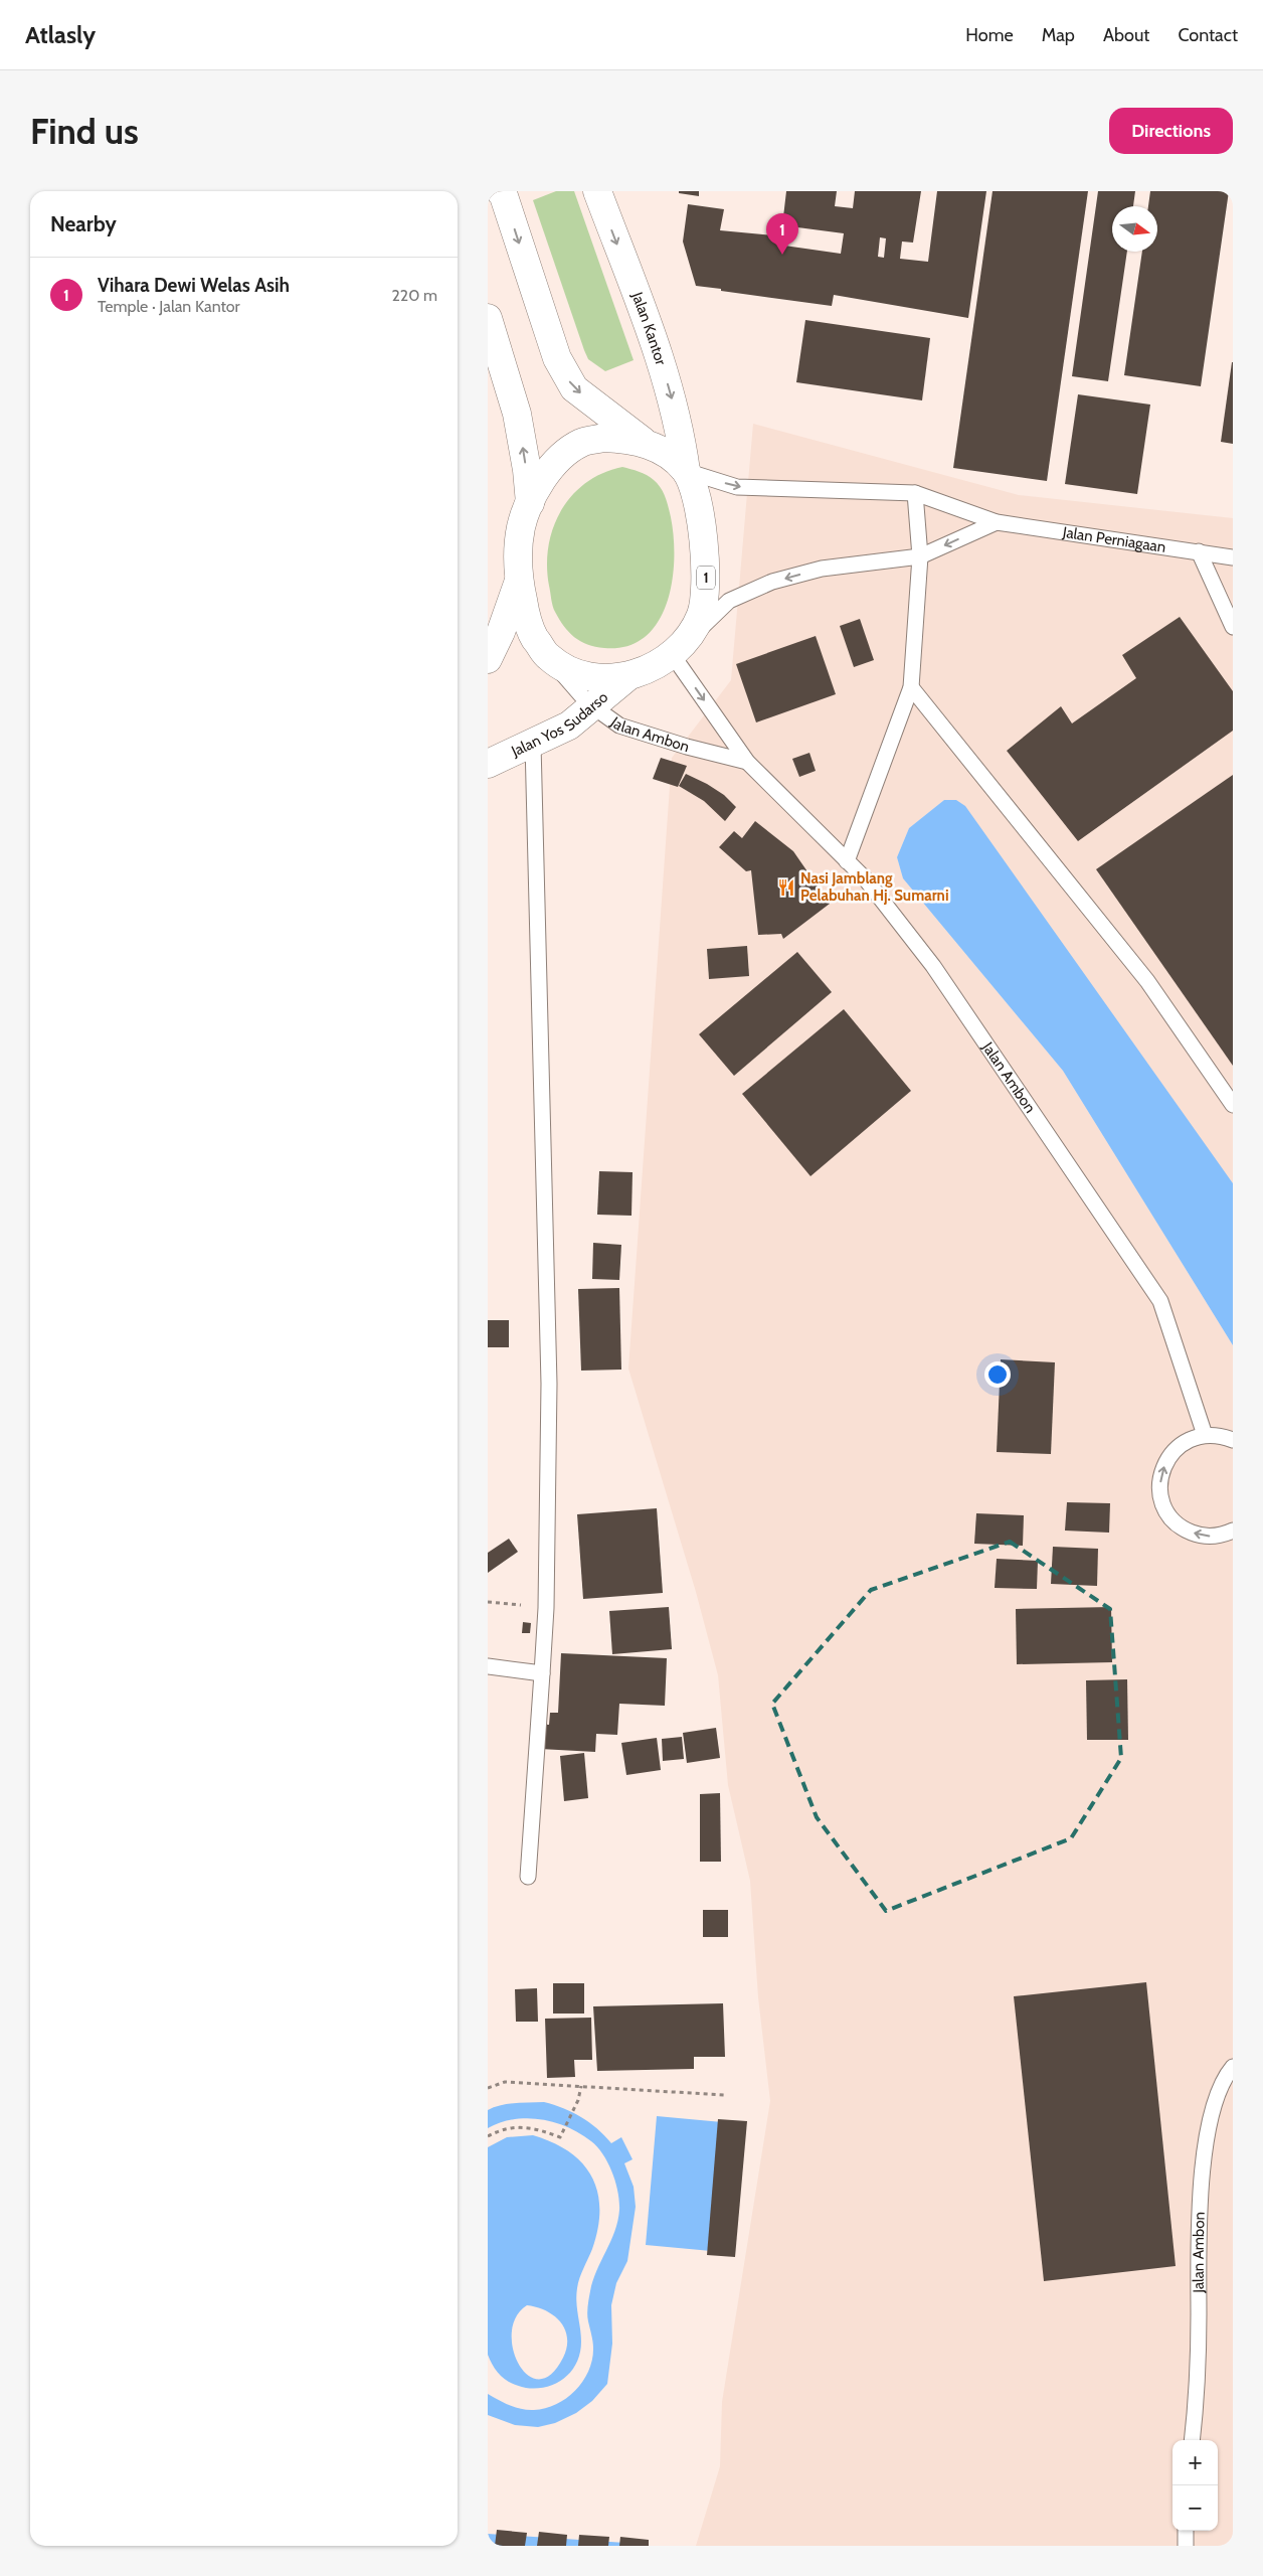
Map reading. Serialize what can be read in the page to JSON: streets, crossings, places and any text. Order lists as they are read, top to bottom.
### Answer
{
  "streets": {
    "main road": ["Jalan Kantor", "1", "Jalan Yos Sudarso"],
    "lane": ["Jalan Perniagaan", "Jalan Ambon"]
  },
  "crossings": [
    ["Jalan Kantor", "Jalan Perniagaan"],
    ["Jalan Kantor", "1"],
    ["Jalan Perniagaan", "1"],
    ["1", "Jalan Yos Sudarso"],
    ["1", "Jalan Ambon"],
    ["Jalan Yos Sudarso", "Jalan Ambon"]
  ],
  "one_way": ["Jalan Perniagaan"],
  "places": {
    "restaurant": ["Nasi Jamblang Pelabuhan Hj. Sumarni"]
  },
  "north": "right",
  "page": {
    "header": "Atlasly",
    "nav": [
      "Home",
      "Map",
      "About",
      "Contact"
    ],
    "buttons": "Directions",
    "title": "Find us",
    "heading": "Nearby",
    "pins": "1",
    "list": [
      {
        "mark": "1",
        "name": "Vihara Dewi Welas Asih",
        "note": "Temple · Jalan Kantor",
        "value": "220 m"
      }
    ],
    "map_buttons": ["+", "−"]
  }
}
